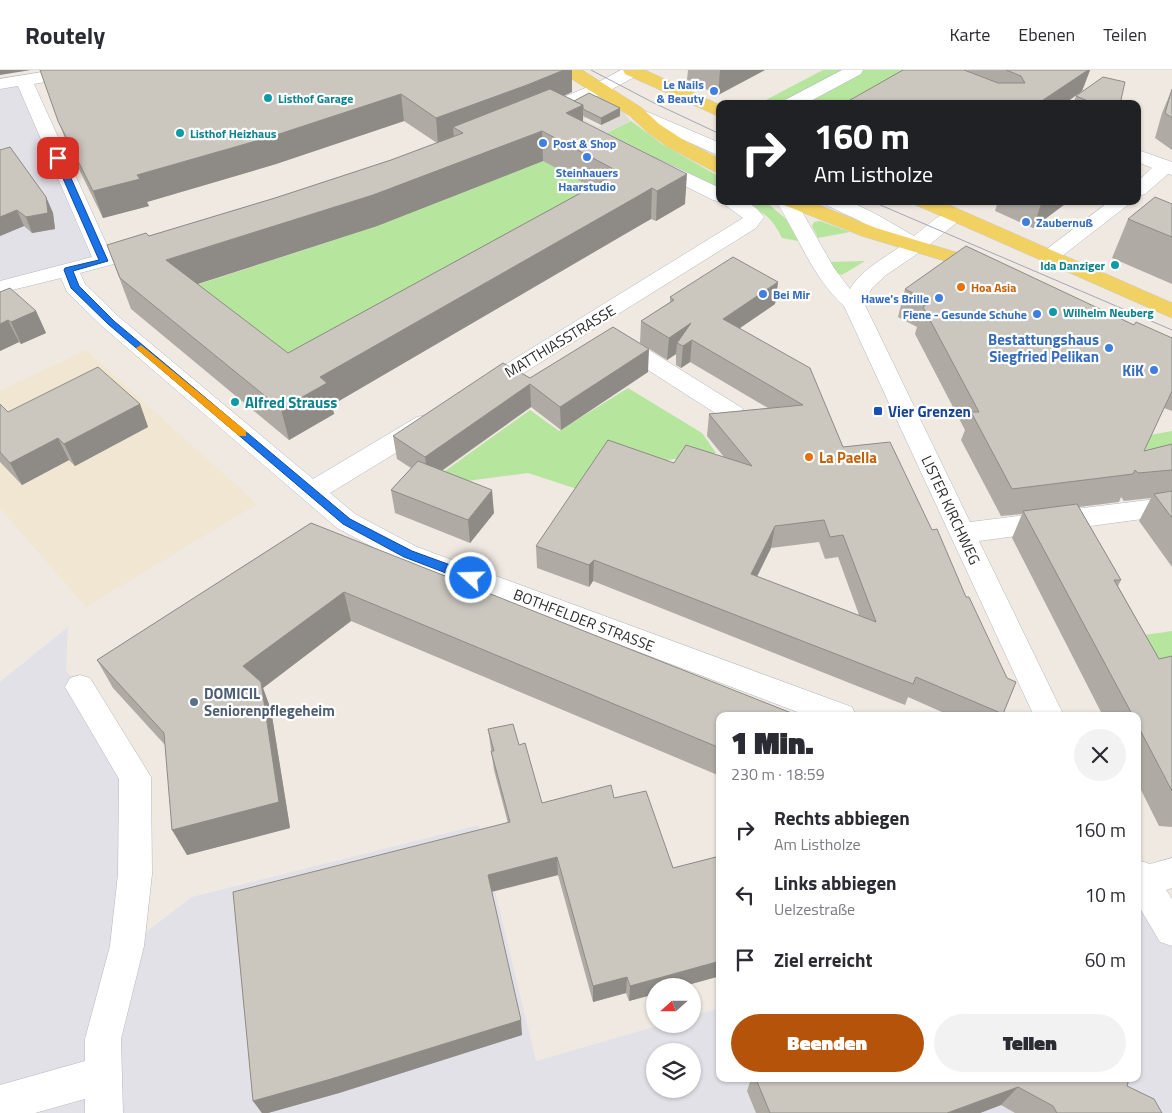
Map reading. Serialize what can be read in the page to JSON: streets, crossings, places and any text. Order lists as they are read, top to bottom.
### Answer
{
  "streets": {
    "street": ["MATTHIASSTRASSE", "LISTER KIRCHWEG", "BOTHFELDER STRASSE"]
  },
  "crossings": [
    ["MATTHIASSTRASSE", "BOTHFELDER STRASSE"]
  ],
  "places": {
    "other": [
      "Le Nails & Beauty",
      "Listhof Garage",
      "Listhof Heizhaus",
      "Post & Shop",
      "Steinhauers Haarstudio",
      "Zaubernuß",
      "Ida Danziger",
      "Hoa Asia",
      "Bei Mir",
      "Hawe's Brille",
      "Wilhelm Neuberg",
      "Fiene - Gesunde Schuhe",
      "Bestattungshaus Siegfried Pelikan",
      "KiK",
      "Alfred Strauss",
      "La Paella",
      "DOMICIL Seniorenpflegeheim"
    ],
    "transit": ["Vier Grenzen"]
  },
  "north": "left",
  "page": {
    "header": "Routely",
    "nav": ["Karte", "Ebenen", "Teilen"],
    "turn": ["160 m", "Am Listholze"],
    "heading": ["1 Min.", "230 m · 18:59"],
    "list": [
      {
        "name": "Rechts abbiegen",
        "note": "Am Listholze",
        "value": "160 m"
      },
      {
        "name": "Links abbiegen",
        "note": "Uelzestraße",
        "value": "10 m"
      },
      {
        "name": "Ziel erreicht",
        "value": "60 m"
      }
    ],
    "buttons": ["Beenden", "Teilen"]
  }
}
